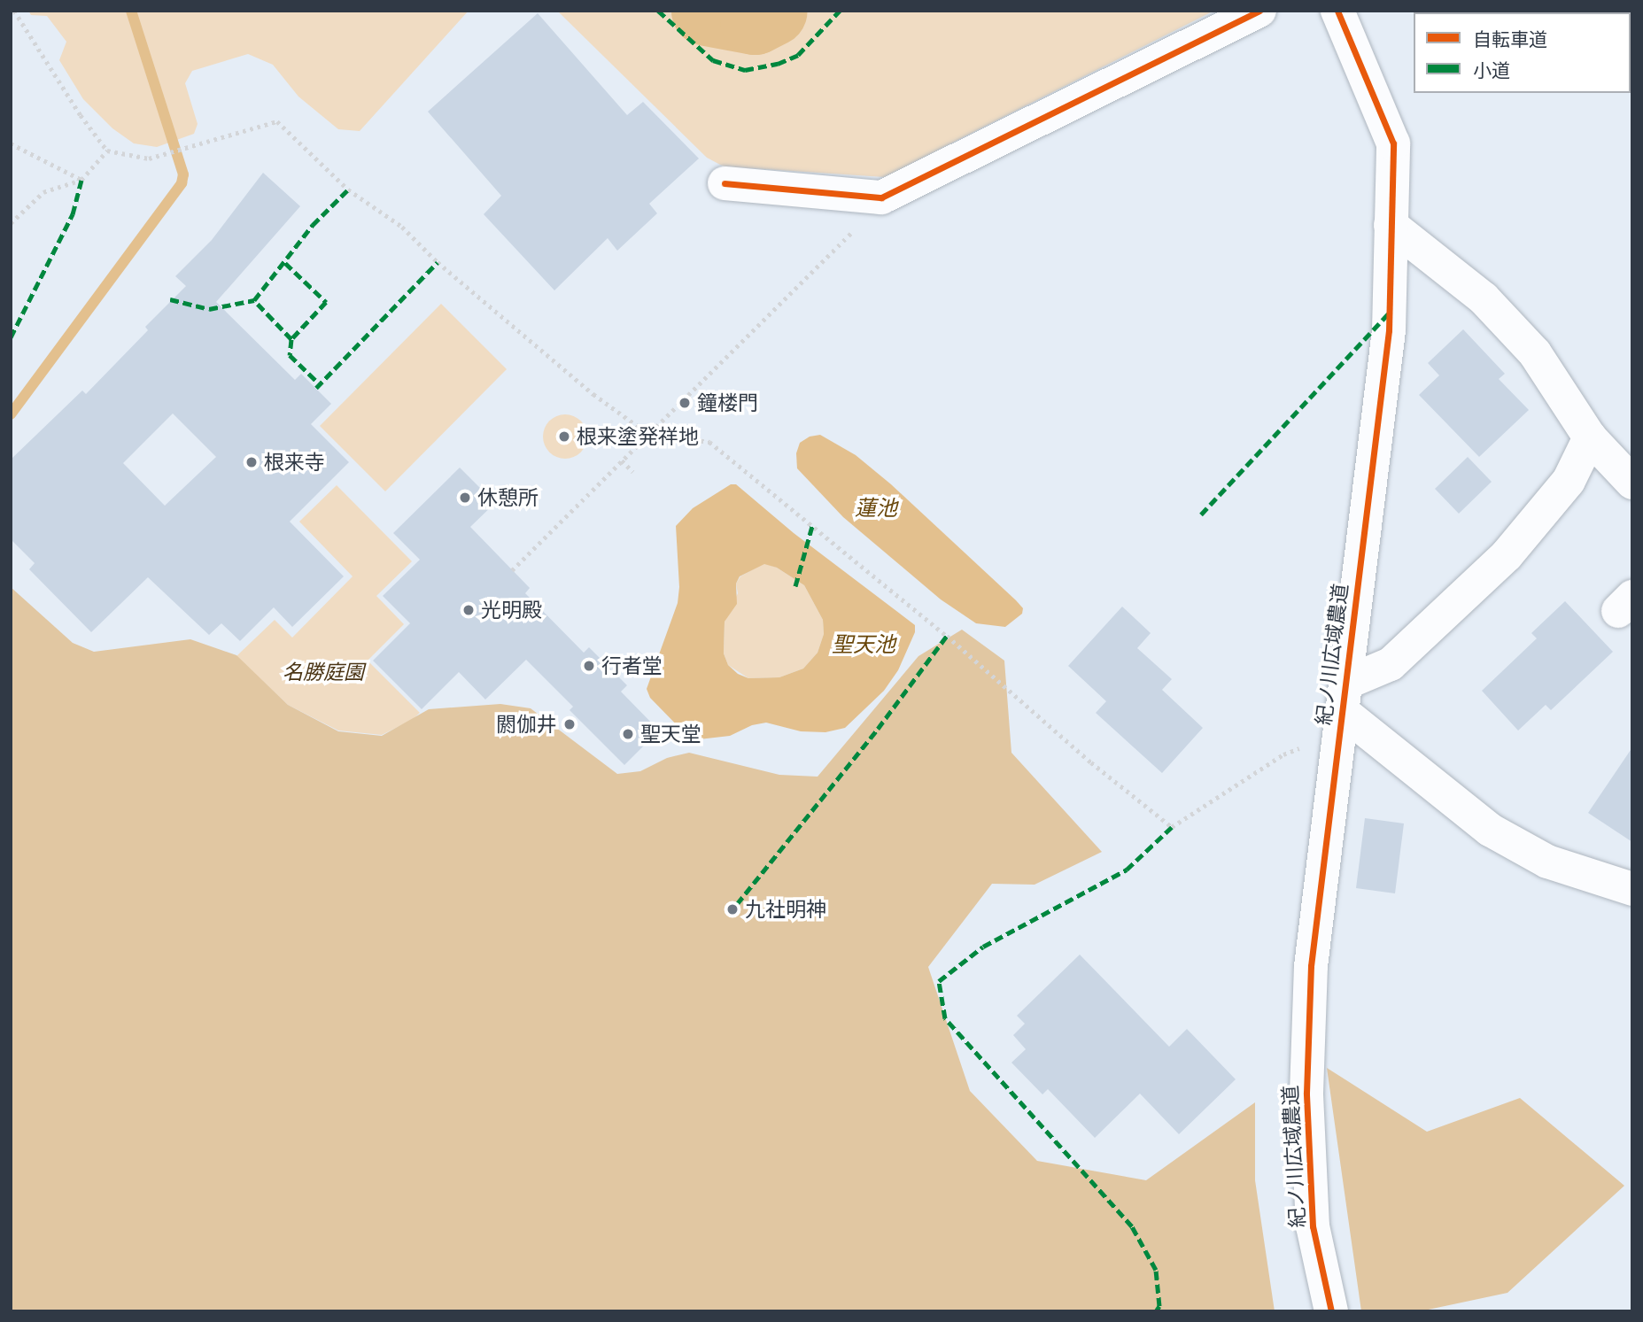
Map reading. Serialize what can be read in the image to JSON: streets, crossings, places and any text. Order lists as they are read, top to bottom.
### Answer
{
  "streets": {
    "street": ["紀ノ川広域農道"]
  },
  "water": ["蓮池", "聖天池"],
  "parks": ["名勝庭園"],
  "places": [
    "鐘楼門",
    "根来塗発祥地",
    "根来寺",
    "休憩所",
    "光明殿",
    "行者堂",
    "閼伽井",
    "聖天堂",
    "九社明神"
  ],
  "legend": ["自転車道", "小道"]
}
